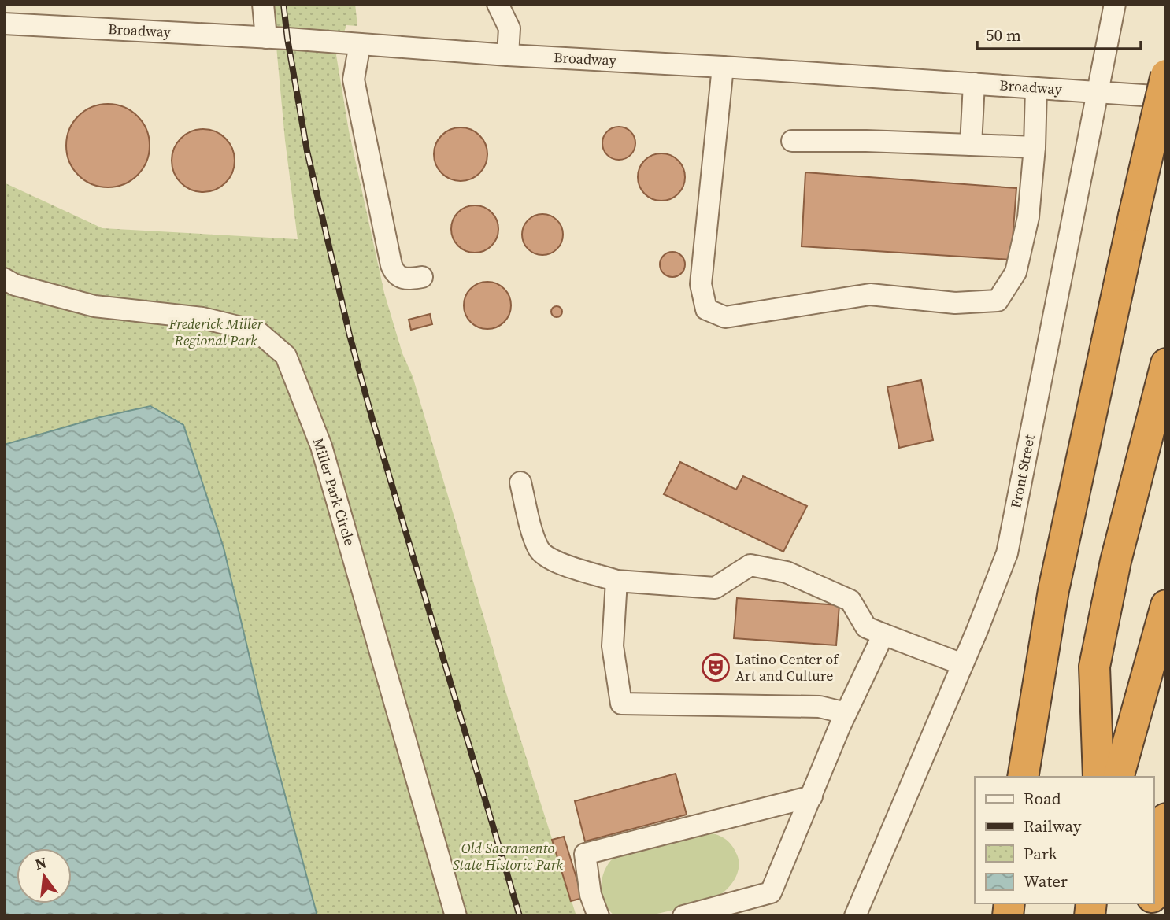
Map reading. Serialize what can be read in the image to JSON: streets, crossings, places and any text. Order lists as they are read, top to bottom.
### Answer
{
  "streets": {
    "street": ["Broadway", "Front Street", "Miller Park Circle"]
  },
  "crossings": [
    ["Broadway", "Front Street"]
  ],
  "parks": ["Frederick Miller Regional Park", "Old Sacramento State Historic Park"],
  "places": {
    "theatre": ["Latino Center of Art and Culture"]
  },
  "legend": [
    "Road",
    "Railway",
    "Park",
    "Water"
  ],
  "scale_bar": "50 m",
  "north": "top"
}
